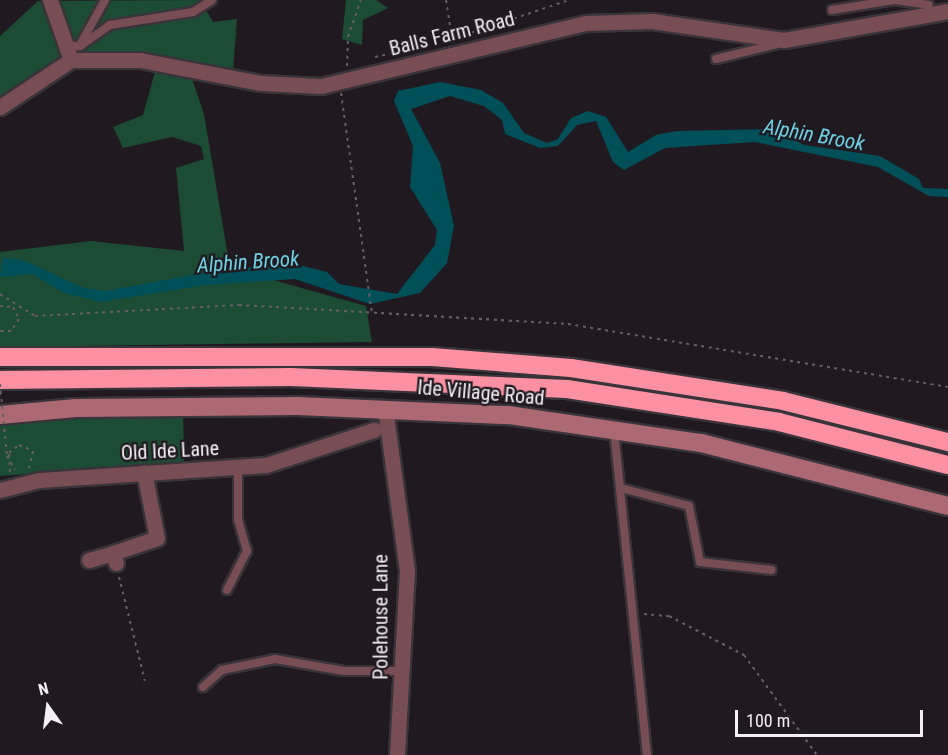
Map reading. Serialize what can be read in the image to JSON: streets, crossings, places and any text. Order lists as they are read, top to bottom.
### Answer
{
  "streets": {
    "street": [
      "Balls Farm Road",
      "Ide Village Road",
      "Old Ide Lane",
      "Polehouse Lane"
    ]
  },
  "crossings": [
    ["Ide Village Road", "Polehouse Lane"]
  ],
  "water": ["Alphin Brook"],
  "scale_bar": "100 m",
  "north": "top"
}
